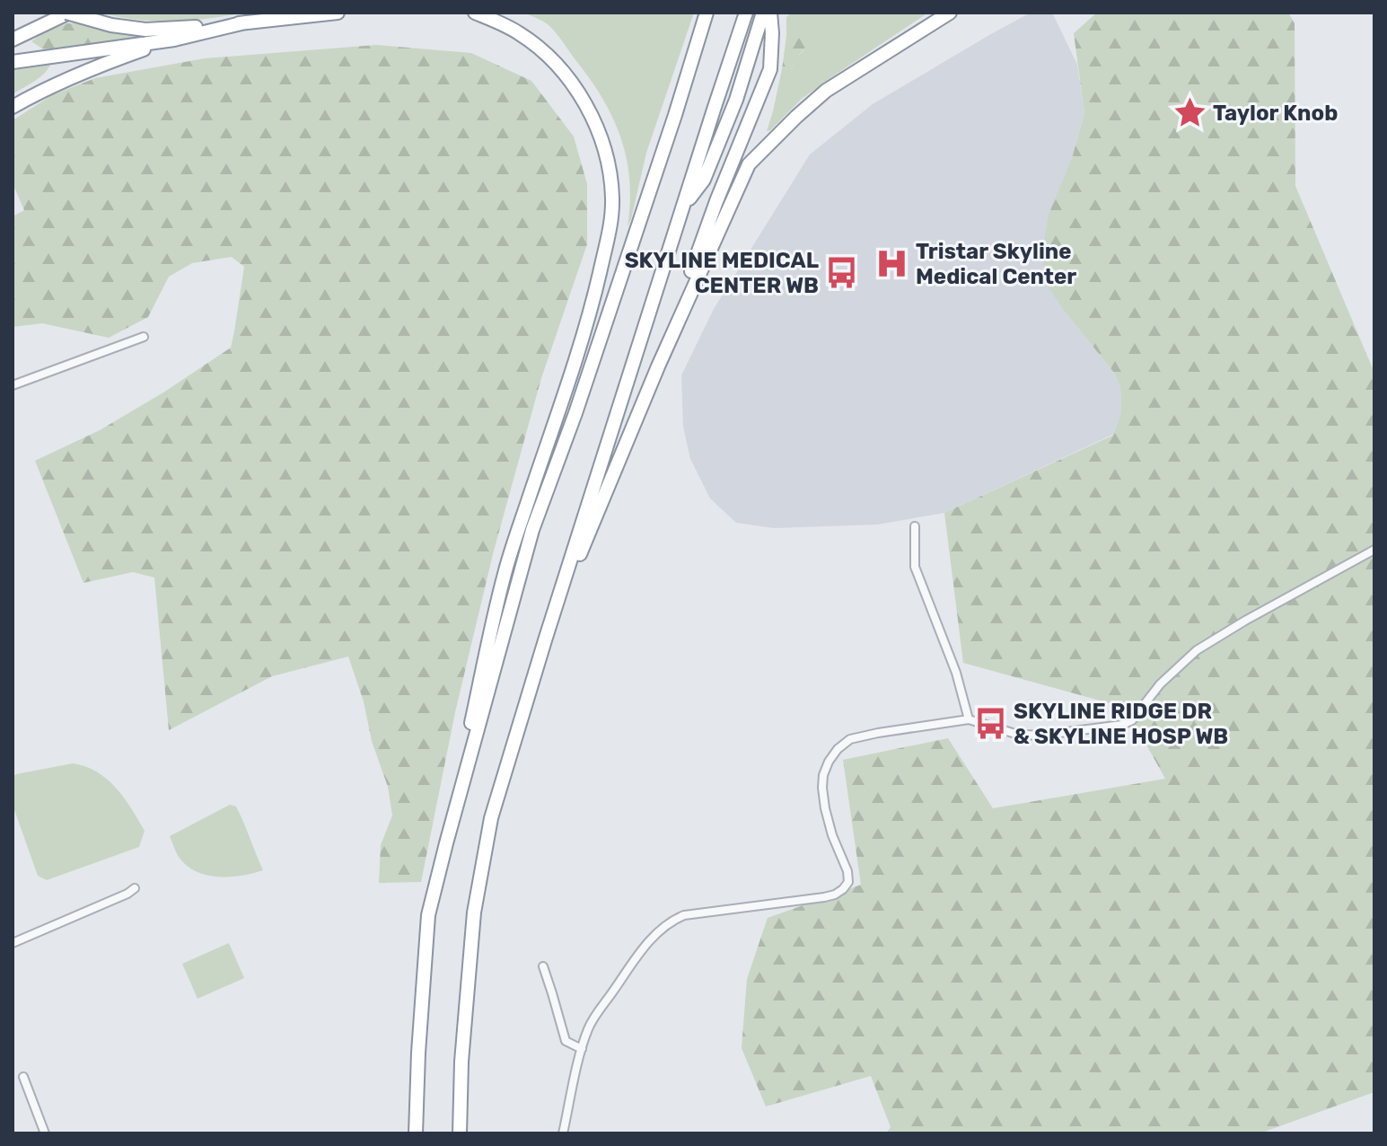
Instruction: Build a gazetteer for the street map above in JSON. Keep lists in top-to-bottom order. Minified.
{"places":{"place":["Taylor Knob"],"hospital":["Tristar Skyline Medical Center"],"bus stop":["SKYLINE MEDICAL CENTER WB","SKYLINE RIDGE DR & SKYLINE HOSP WB"]}}
